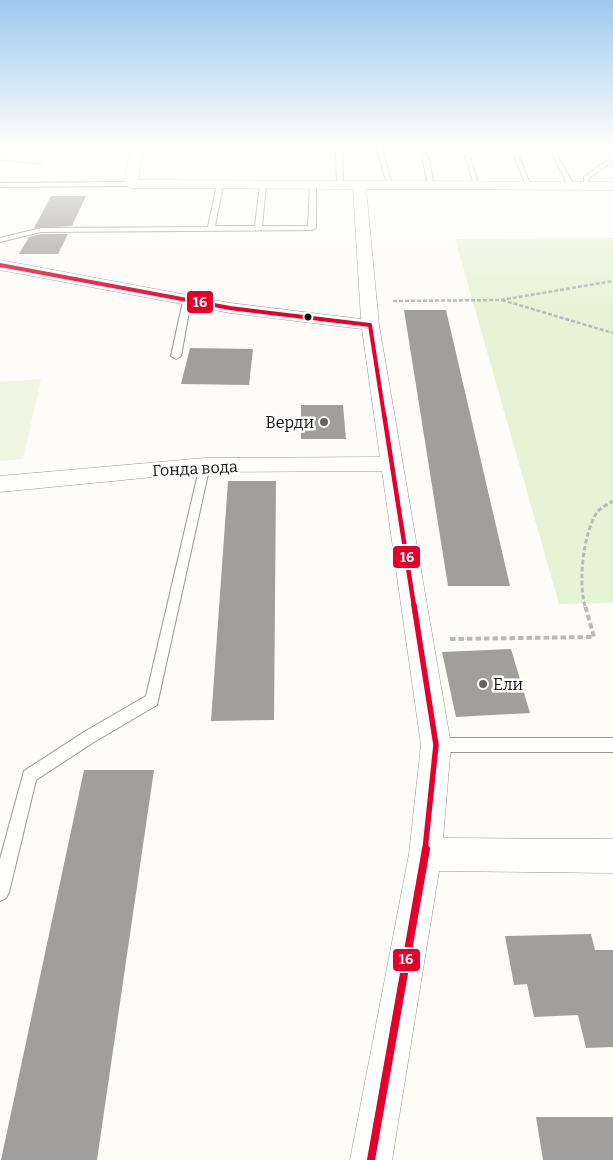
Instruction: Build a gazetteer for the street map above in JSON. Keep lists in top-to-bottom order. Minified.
{"streets":{"street":["Гонда вода"]},"places":["Верди","Ели"],"lines":["transit line 16"]}
